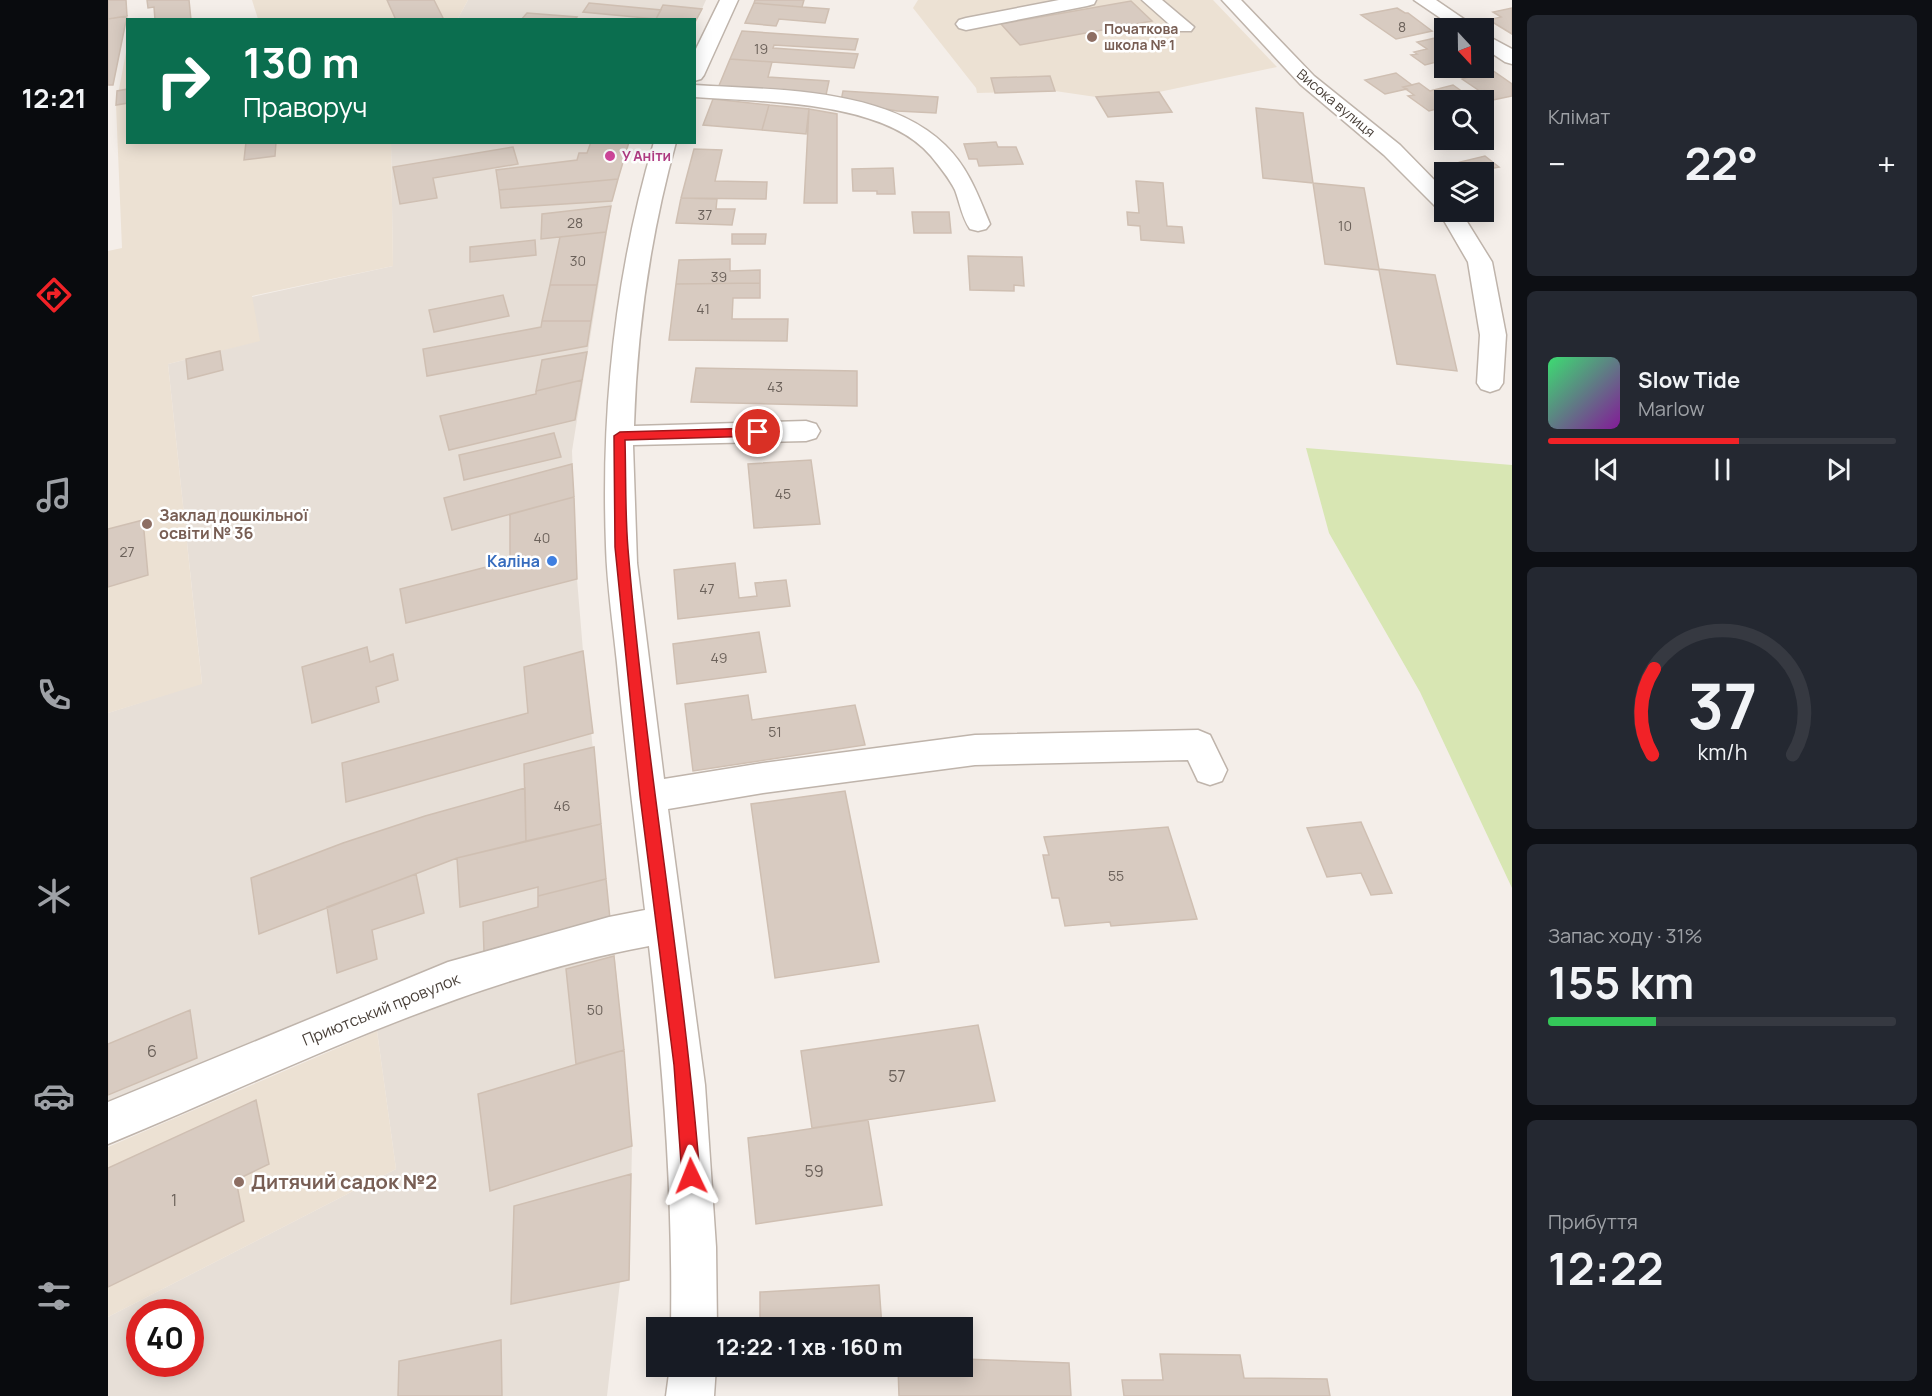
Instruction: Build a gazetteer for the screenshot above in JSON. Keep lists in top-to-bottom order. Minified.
{"streets":{"street":["Висока вулиця","Приютський провулок"]},"places":["Початкова школа № 1","У Аніти","Заклад дошкільної освіти № 36","Калiна","Дитячий садок №2"],"house_numbers":["8","19","37","28","10","30","39","41","43","45","40","27","47","49","51","46","55","50","6","57","59","1"],"north":"bottom","page":{"tabs":"12:21","tile":["Клімат",["Запас ходу · 31%","155 km"],["Прибуття","12:22"]],"turn":["130 m","Праворуч"],"heat":["−","22°","+"],"song":["Slow Tide","Marlow"],"limit":"40","trip":"12:22 · 1 хв · 160 m","gauge":["37","km/h"]}}
